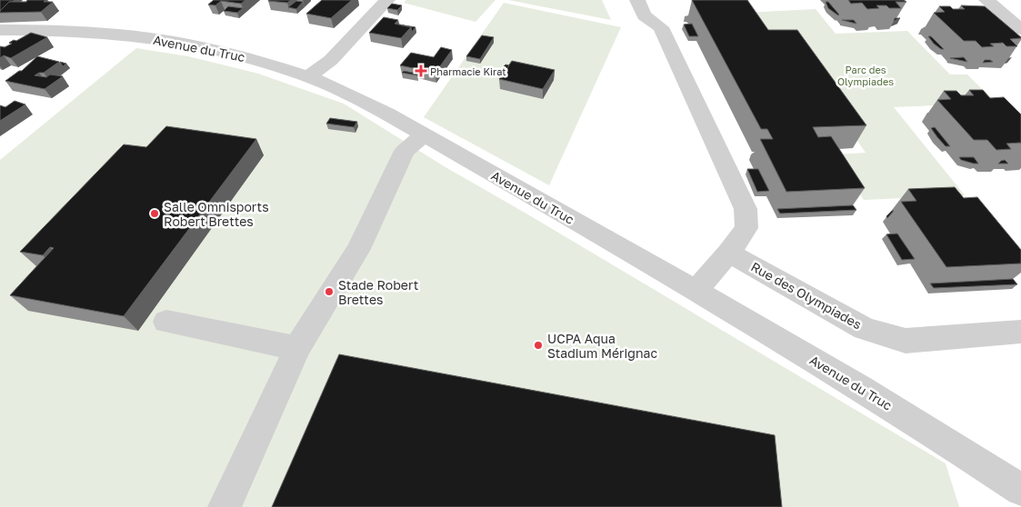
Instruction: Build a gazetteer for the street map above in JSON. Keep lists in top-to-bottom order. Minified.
{"streets":{"street":["Avenue du Truc","Rue des Olympiades"]},"parks":["Parc des Olympiades"],"places":{"health":["Pharmacie Kirat"],"other":["Salle Omnisports Robert Brettes","Stade Robert Brettes","UCPA Aqua Stadium Mérignac"]}}
